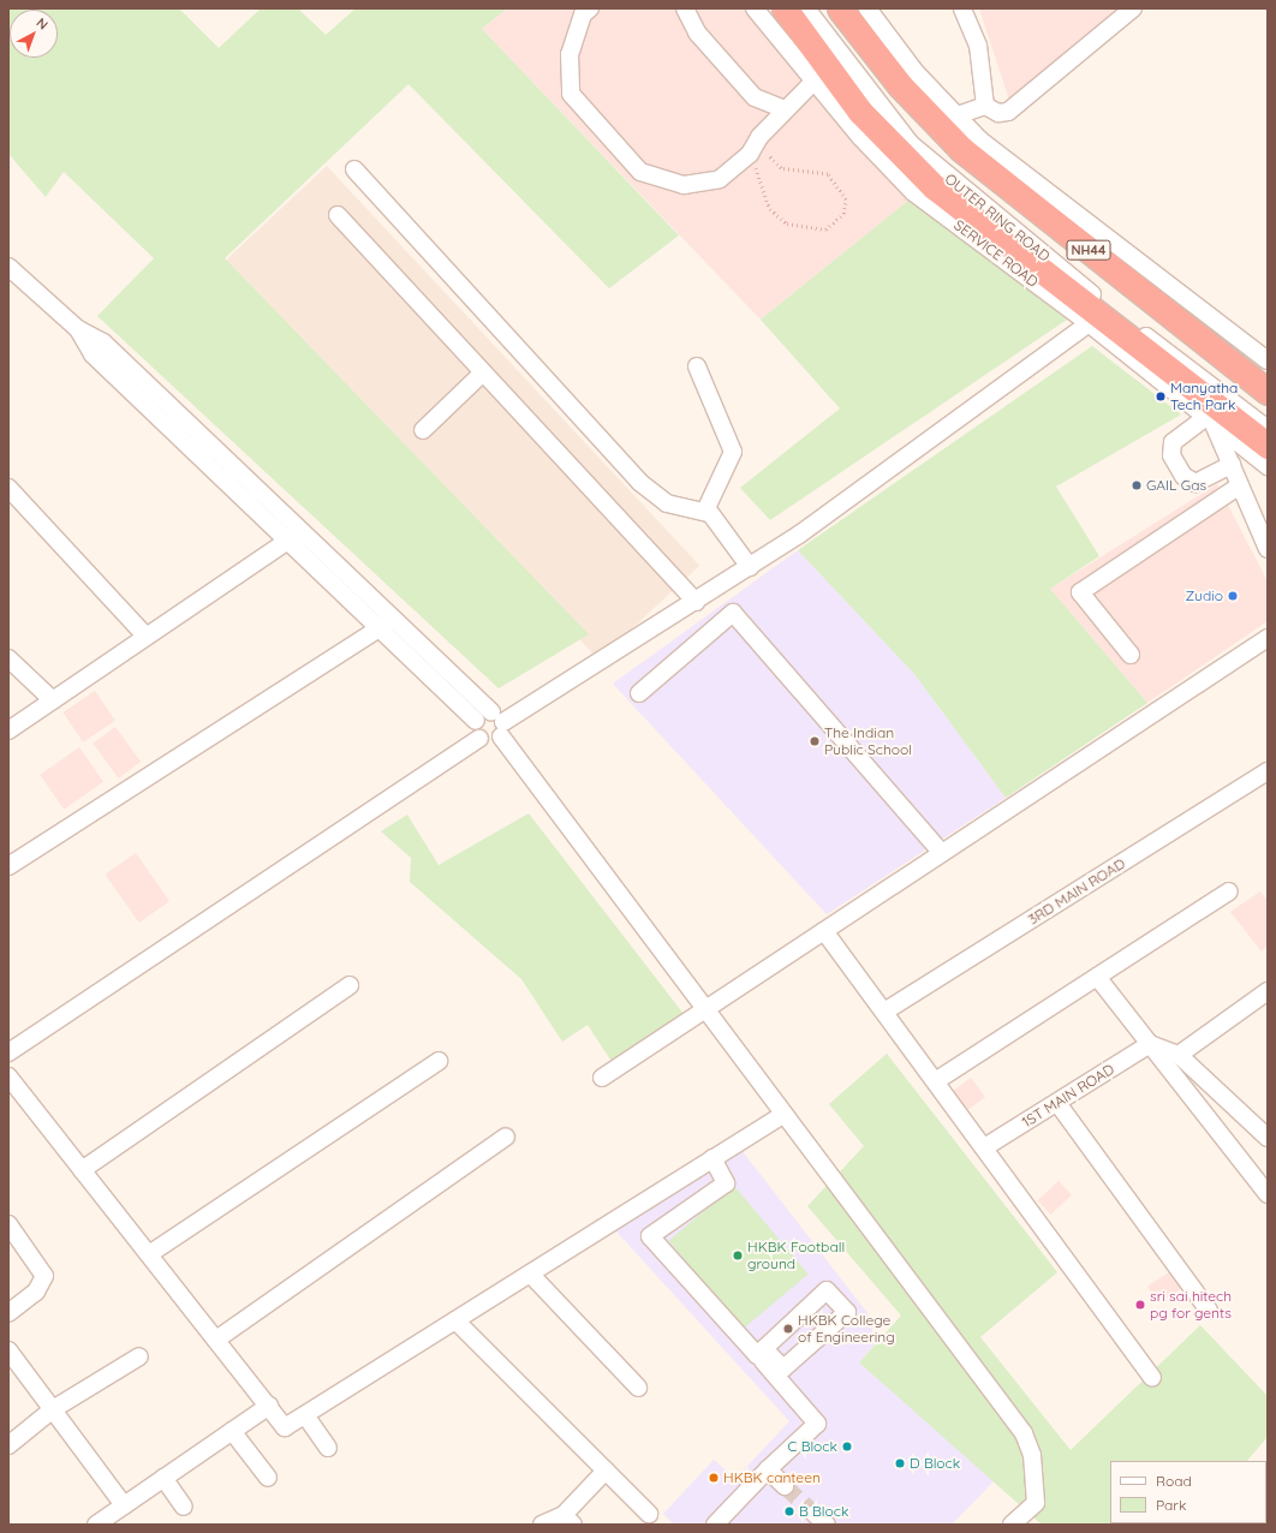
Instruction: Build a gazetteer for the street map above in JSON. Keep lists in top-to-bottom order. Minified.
{"streets":{"highway":["NH44"],"street":["OUTER RING ROAD","SERVICE ROAD","3RD MAIN ROAD","1ST MAIN ROAD"]},"places":["Manyatha Tech Park","GAIL Gas","Zudio","The Indian Public School","HKBK Football ground","sri sai hitech pg for gents","HKBK College of Engineering","C Block","D Block","HKBK canteen","B Block"],"legend":["Road","Park"],"north":"top right"}
